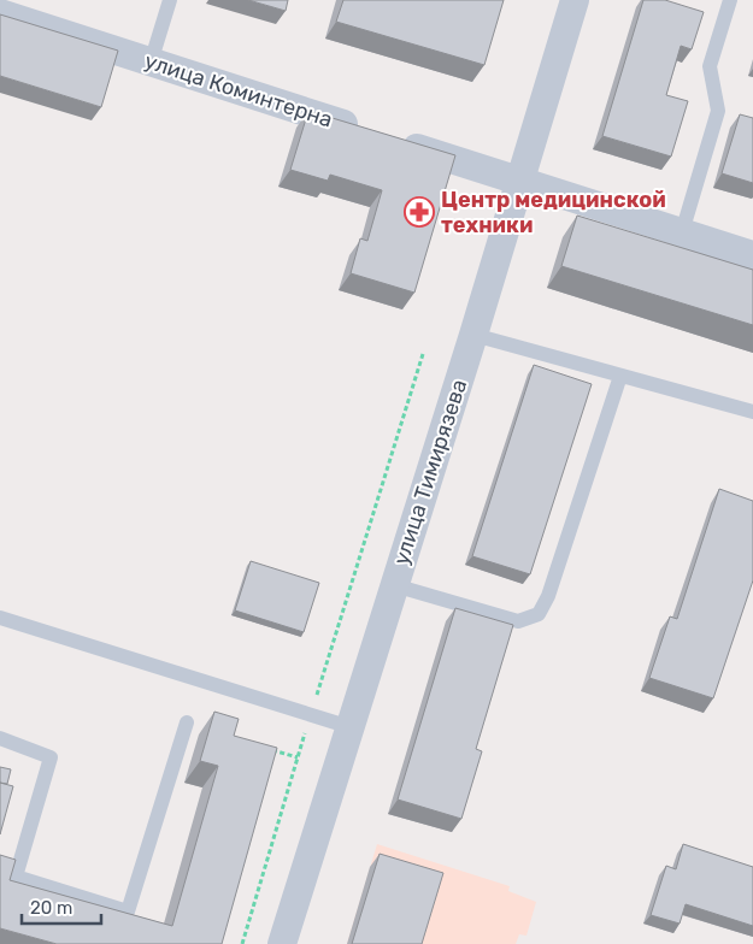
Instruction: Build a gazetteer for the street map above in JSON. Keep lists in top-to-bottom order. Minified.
{"streets":{"street":["улица Коминтерна","улица Тимирязева"]},"places":{"pharmacy":["Центр медицинской техники"]},"scale_bar":"20 m"}
